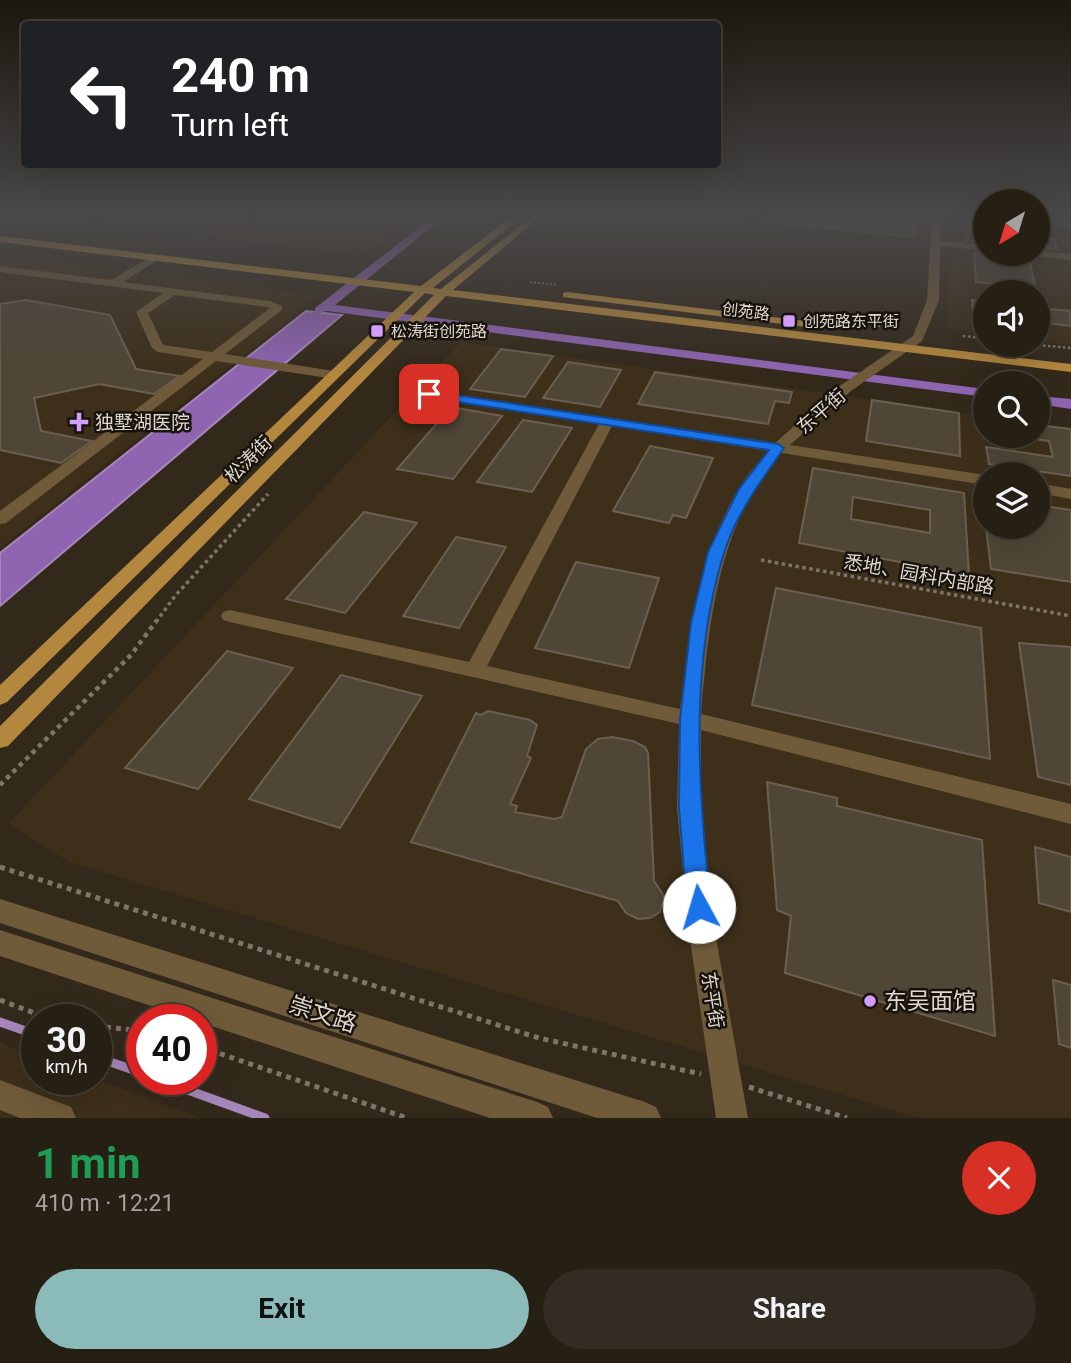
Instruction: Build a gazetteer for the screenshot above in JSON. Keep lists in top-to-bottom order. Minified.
{"streets":{"main road":["创苑路","松涛街"],"street":["东平街","崇文路"],"path":["悉地、园科内部路"]},"crossings":[["创苑路","东平街"],["创苑路","松涛街"]],"places":{"transit":["创苑路东平街","松涛街创苑路"],"health":["独墅湖医院"],"other":["东吴面馆"]},"north":"bottom left","page":{"turn":["240 m","Turn left"],"speed":"30 km/h","limit":"40","heading":["1 min","410 m · 12:21"],"buttons":["Exit","Share"]}}
